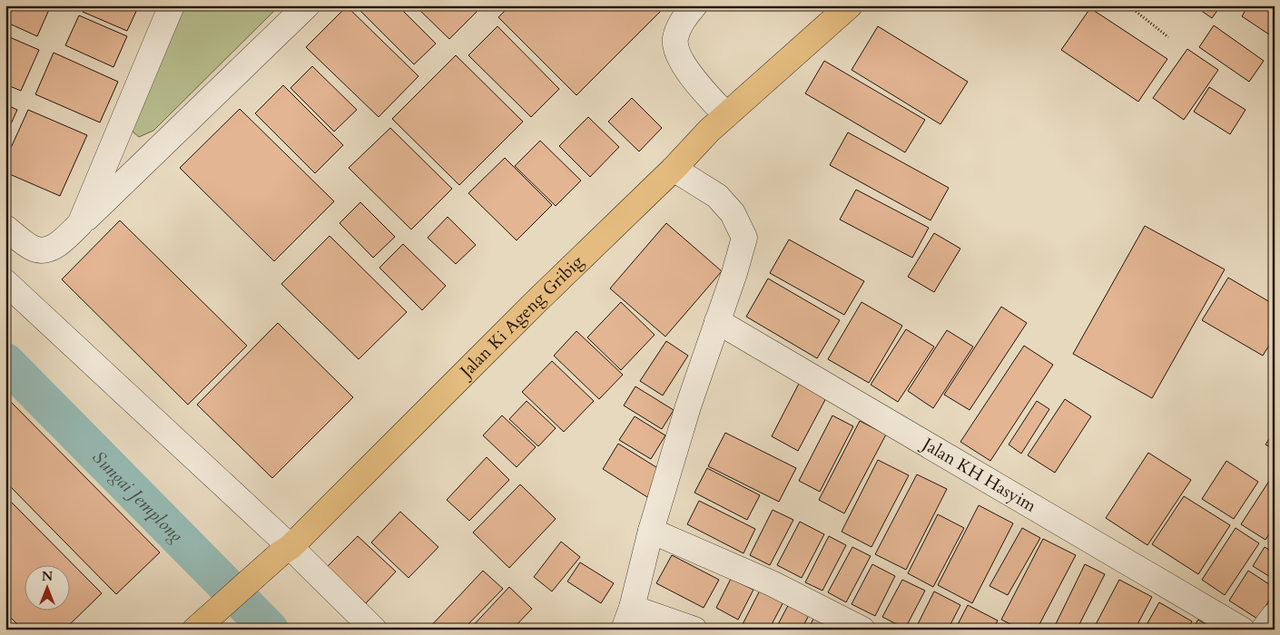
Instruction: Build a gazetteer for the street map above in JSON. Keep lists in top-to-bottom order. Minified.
{"streets":{"main road":["Jalan Ki Ageng Gribig"],"street":["Jalan KH Hasyim"]},"water":["Sungai Jemplong"],"north":"top"}
